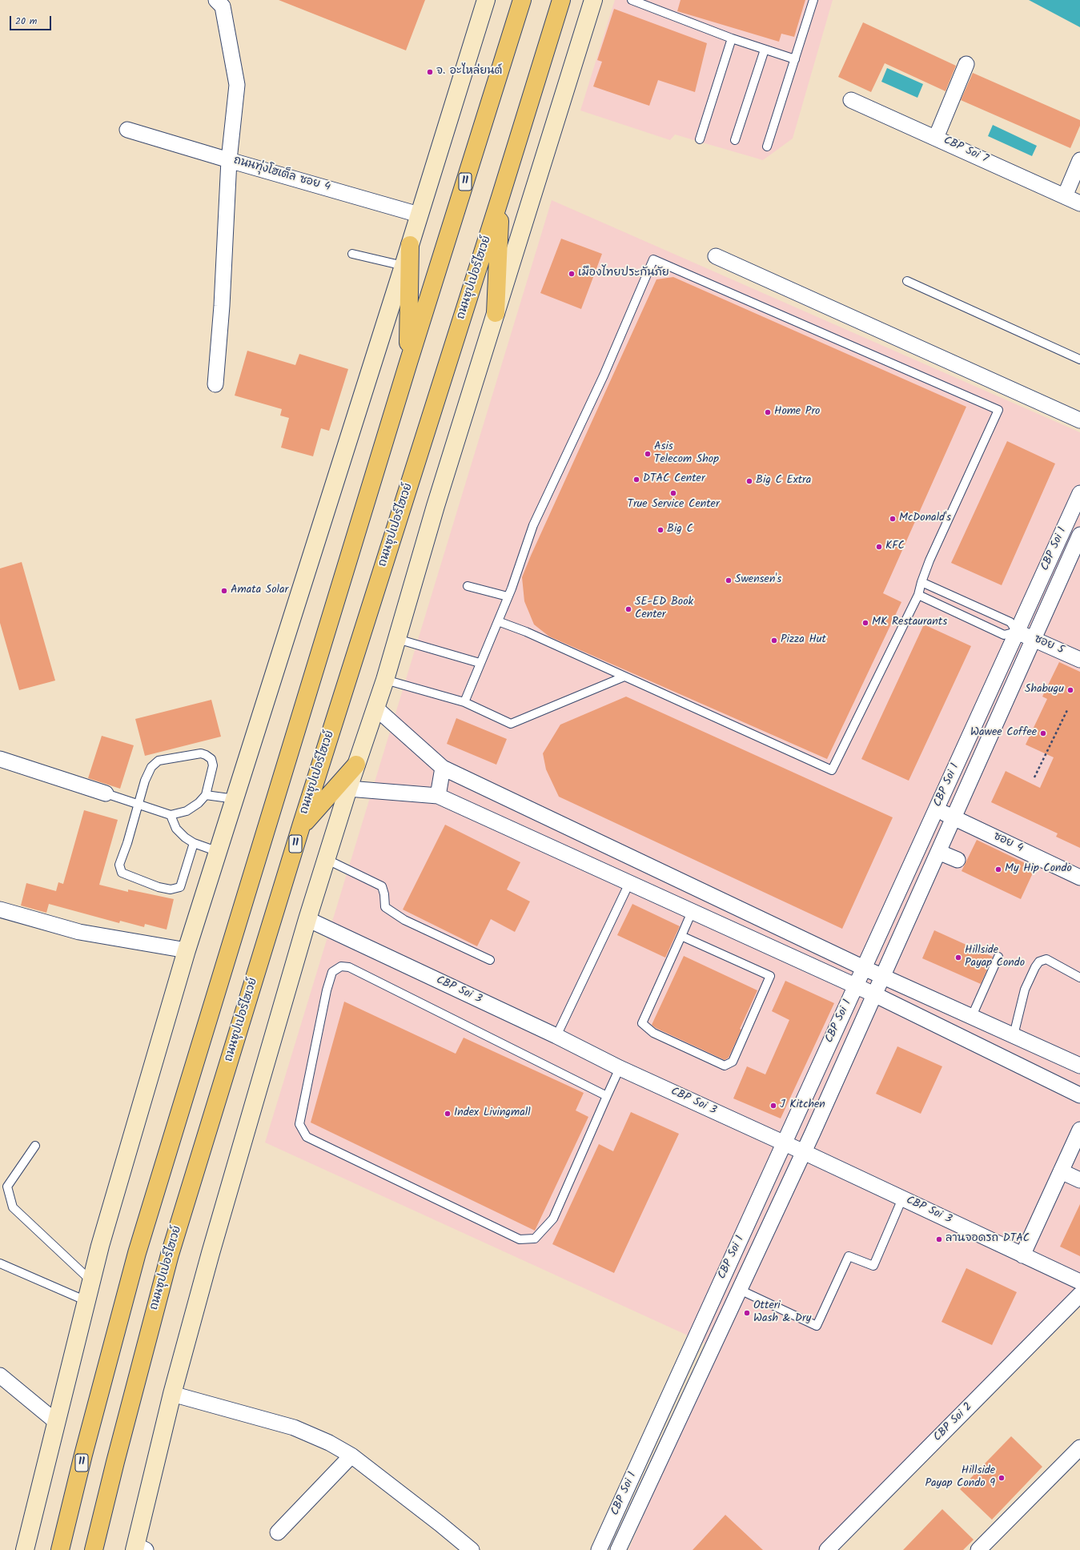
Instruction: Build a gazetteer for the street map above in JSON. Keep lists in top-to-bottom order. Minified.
{"streets":{"highway":["11","ถนนซุปเปอร์ไฮเวย์"],"street":["CBP Soi 7","ถนนทุ่งโฮเต็ล ซอย 4","CBP Soi 1","ซอย 5","ซอย 4","CBP Soi 3","CBP Soi 2"]},"crossings":[["CBP Soi 1","ซอย 5"],["CBP Soi 1","ซอย 4"],["CBP Soi 1","CBP Soi 3"]],"places":["จ. อะไหล่ยนต์","เมืองไทยประกันภัย","Home Pro","Asis Telecom Shop","DTAC Center","Big C Extra","True Service Center","McDonald's","Big C","KFC","Swensen's","Amata Solar","SE-ED Book Center","MK Restaurants","Pizza Hut","Shabugu","Wawee Coffee","My Hip Condo","Hillside Payap Condo","J Kitchen","Index Livingmall","ลานจอดรถ DTAC","Otteri Wash & Dry","Hillside Payap Condo 9"],"scale_bar":"20 m"}
